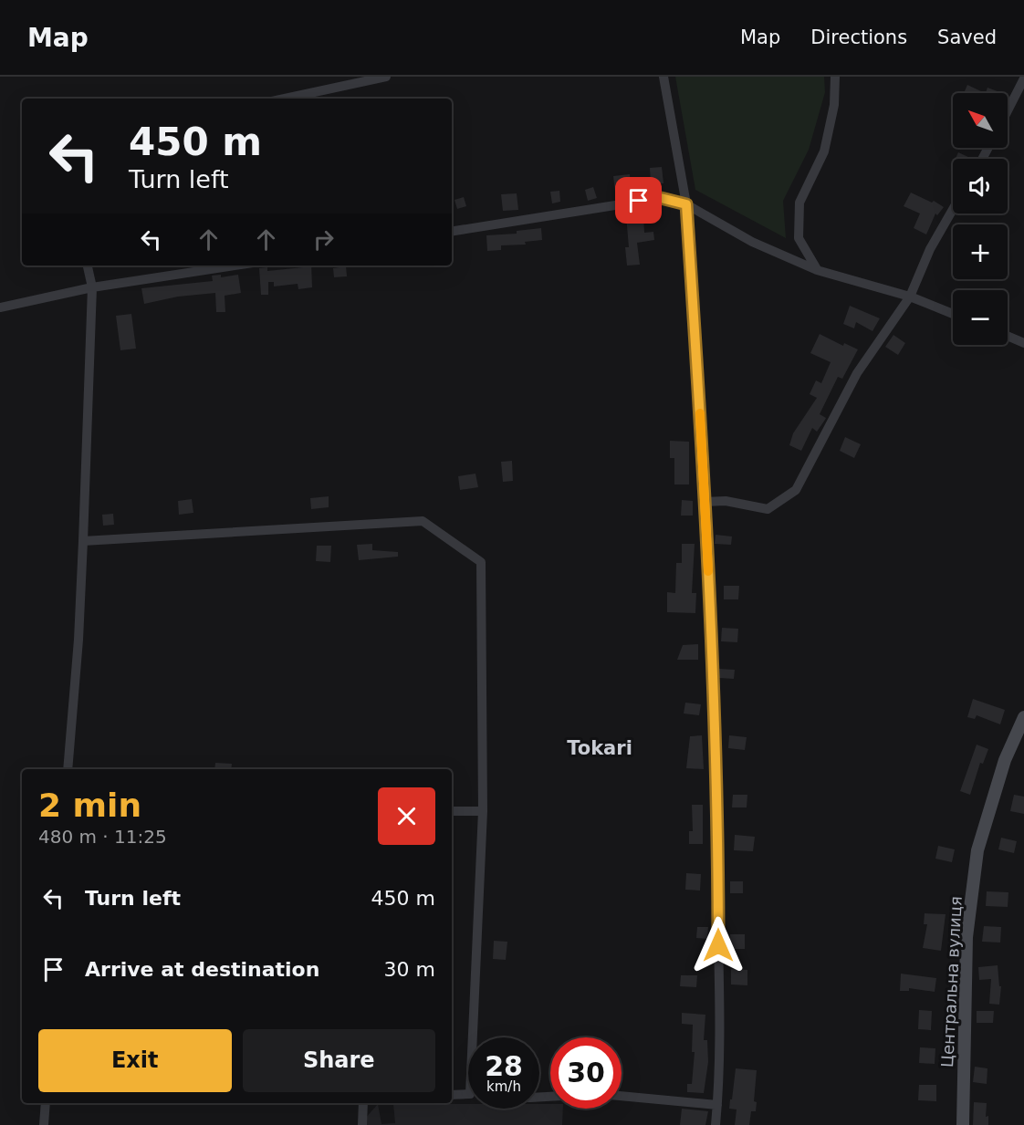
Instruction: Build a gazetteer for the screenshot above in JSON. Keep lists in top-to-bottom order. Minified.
{"streets":{"street":["Центральна вулиця"]},"districts":["Tokari"],"north":"top left","page":{"header":"Map","nav":["Map","Directions","Saved"],"map_buttons":["+","−"],"turn":["450 m","Turn left"],"heading":["2 min","480 m · 11:25"],"list":[{"name":"Turn left","value":"450 m"},{"name":"Arrive at destination","value":"30 m"}],"buttons":["Exit","Share"],"speed":"28 km/h","limit":"30"}}
